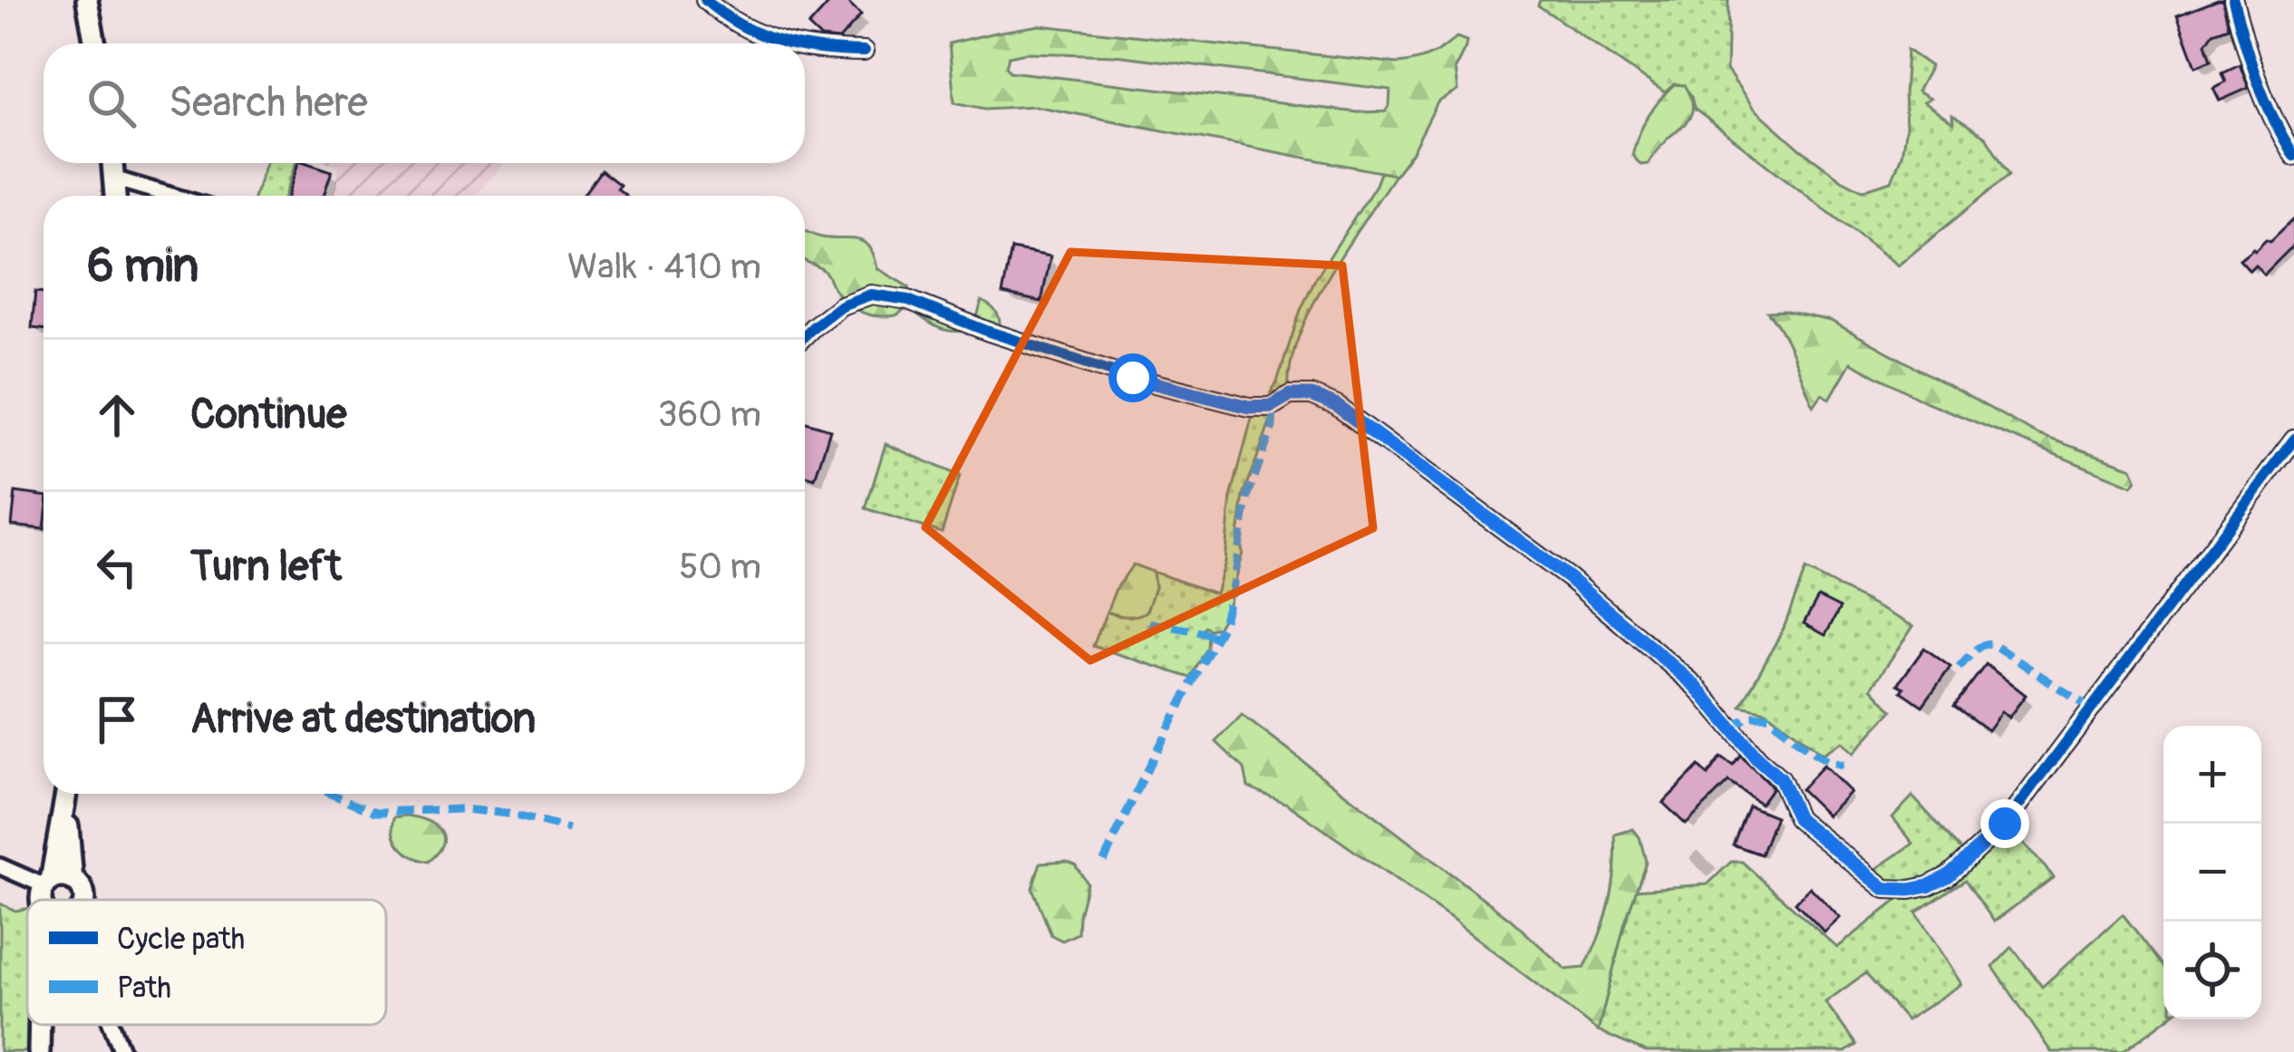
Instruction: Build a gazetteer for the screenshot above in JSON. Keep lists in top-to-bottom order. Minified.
{"legend":["Cycle path","Path"],"page":{"search":"Search here","heading":["6 min","Walk · 410 m"],"list":[["Continue","360 m"],["Turn left","50 m"],"Arrive at destination"],"map_buttons":["+","−"]}}
